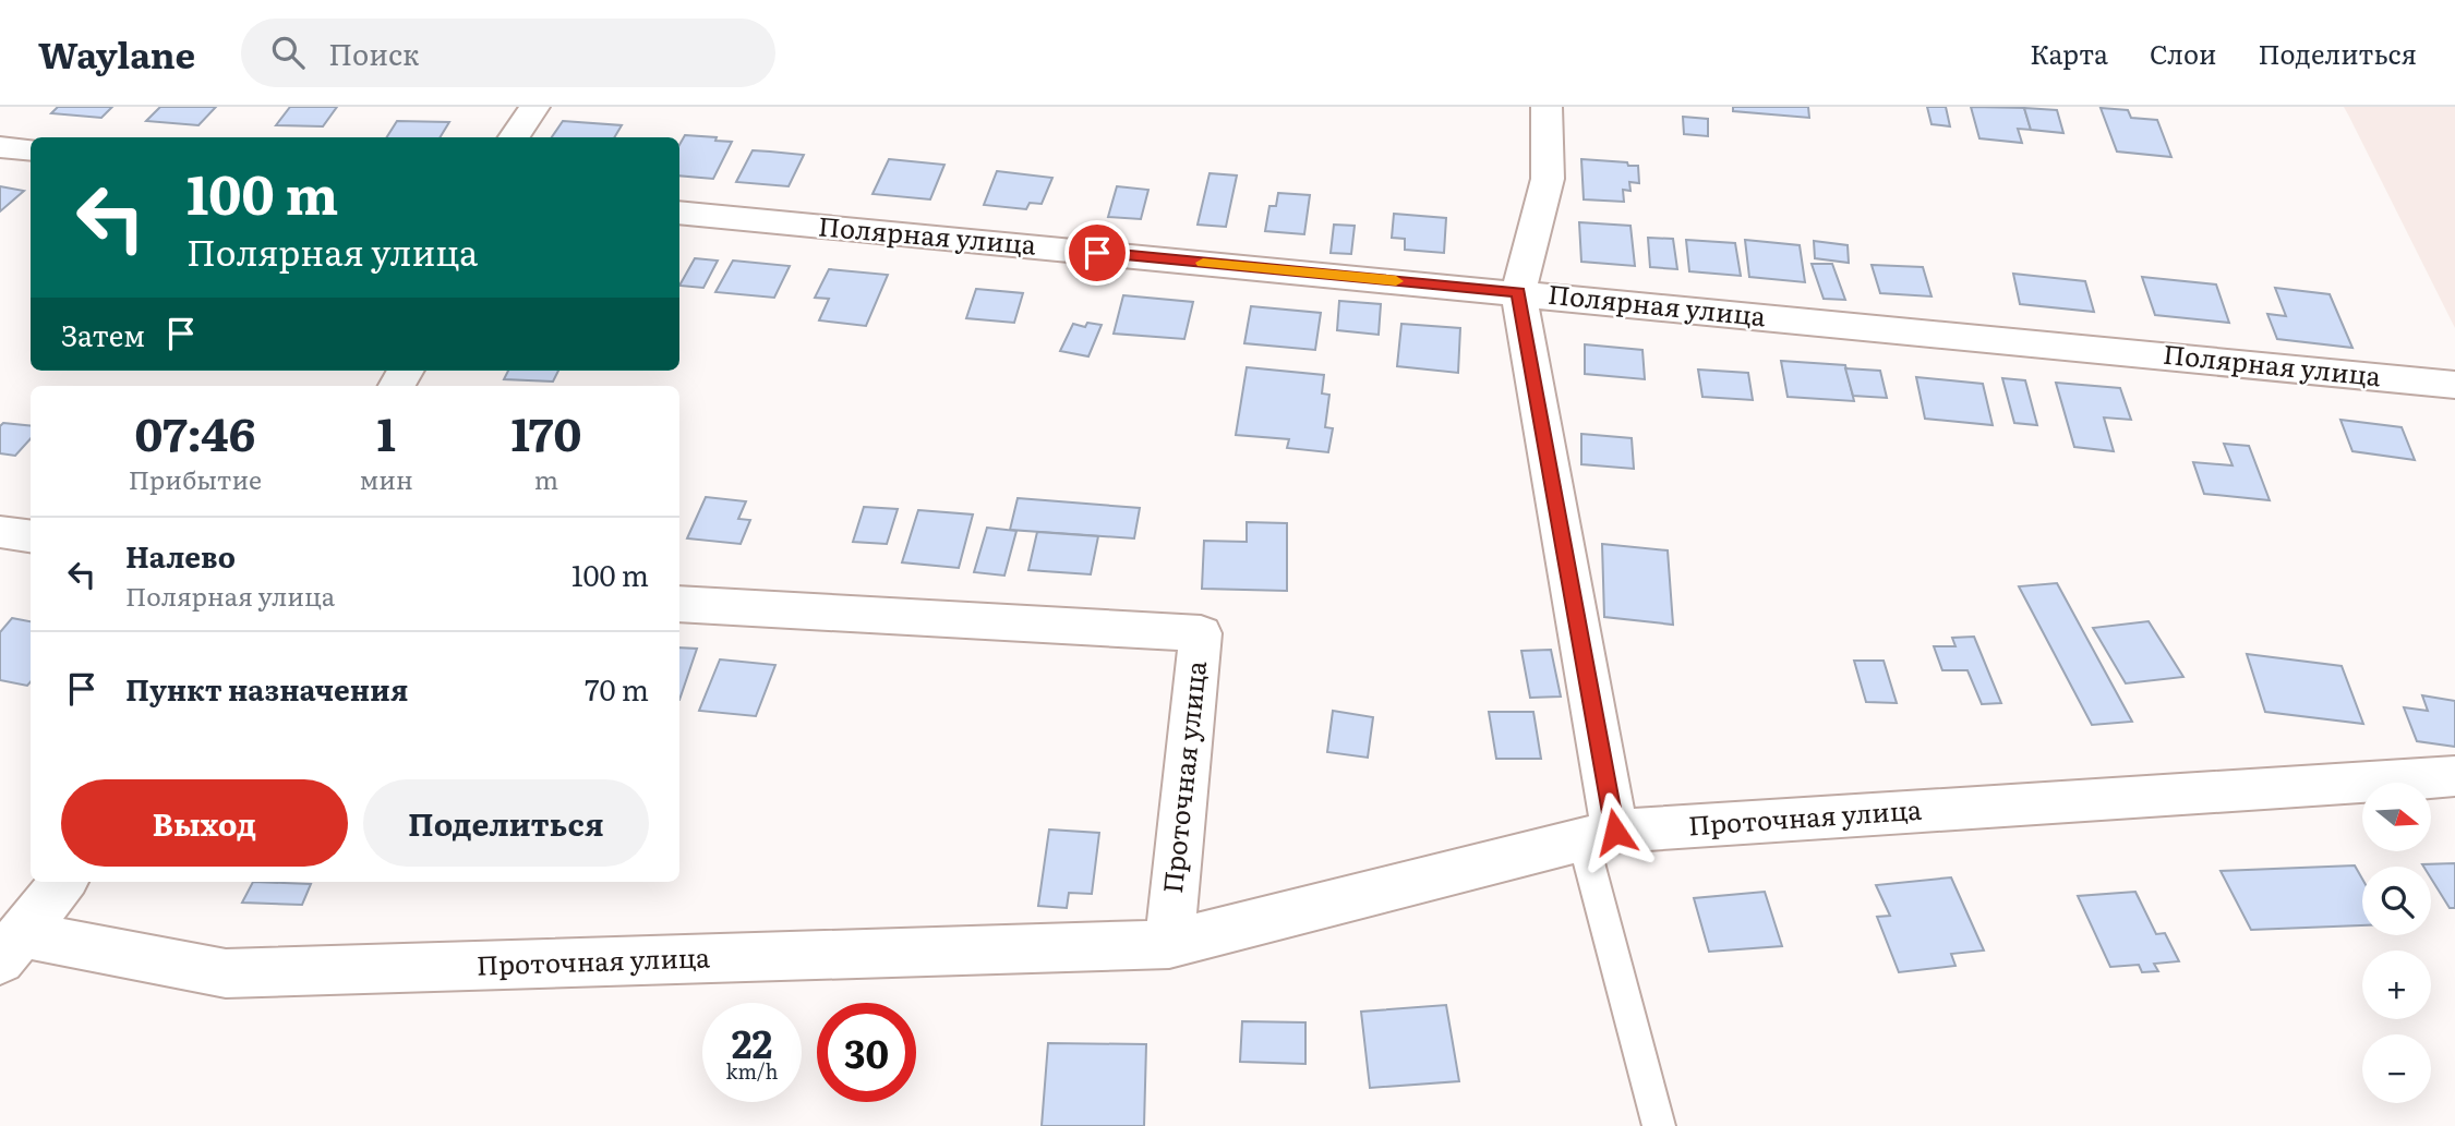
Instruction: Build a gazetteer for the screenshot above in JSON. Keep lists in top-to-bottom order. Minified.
{"streets":{"street":["Полярная улица","Проточная улица"]},"north":"right","page":{"header":"Waylane","search":"Поиск","nav":["Карта","Слои","Поделиться"],"turn":["100 m","Полярная улица"],"then":"Затем","eta":["07:46","Прибытие","1","мин","170","m"],"list":[{"name":"Налево","note":"Полярная улица","value":"100 m"},{"name":"Пункт назначения","value":"70 m"}],"buttons":["Выход","Поделиться"],"map_buttons":["+","−"],"speed":"22 km/h","limit":"30"}}
